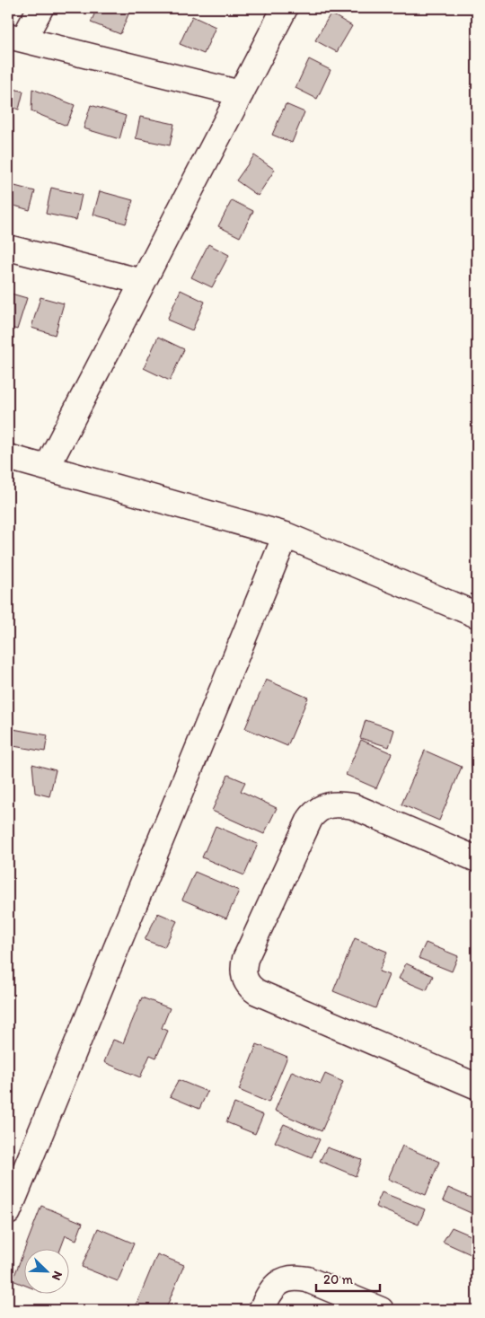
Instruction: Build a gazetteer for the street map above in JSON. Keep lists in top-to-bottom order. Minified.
{"scale_bar":"20 m","north":"bottom right"}
